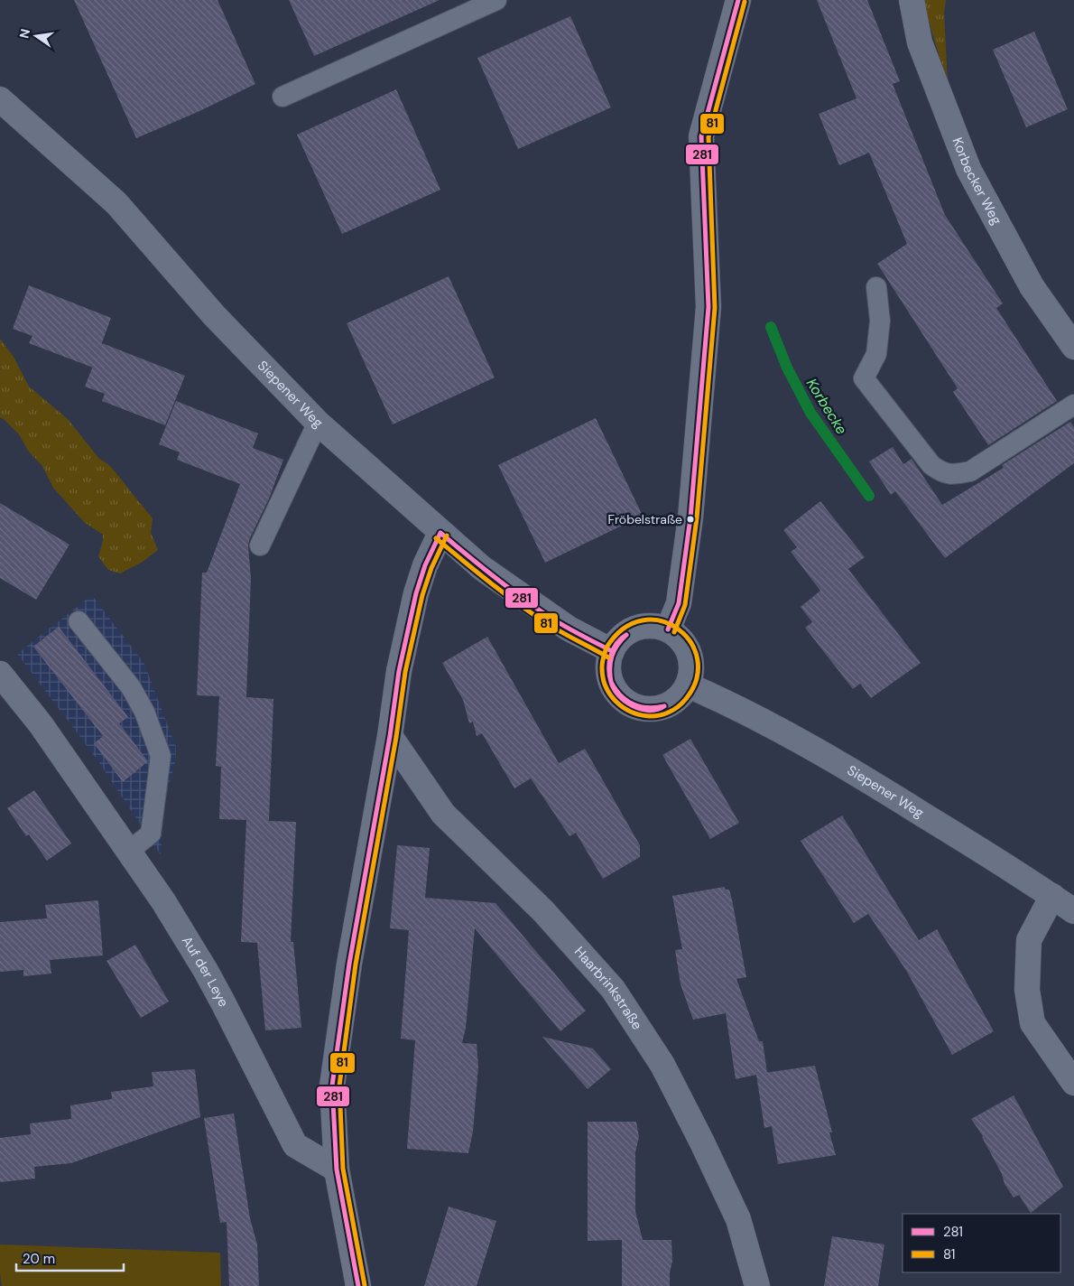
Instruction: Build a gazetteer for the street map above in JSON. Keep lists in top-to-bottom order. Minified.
{"streets":{"street":["Korbecker Weg","Siepener Weg","Auf der Leye","Haarbrinkstraße"]},"water":["Korbecke"],"places":["Fröbelstraße"],"lines":["transit line 281","transit line 81"],"legend":["281","81"],"scale_bar":"20 m","north":"left"}
